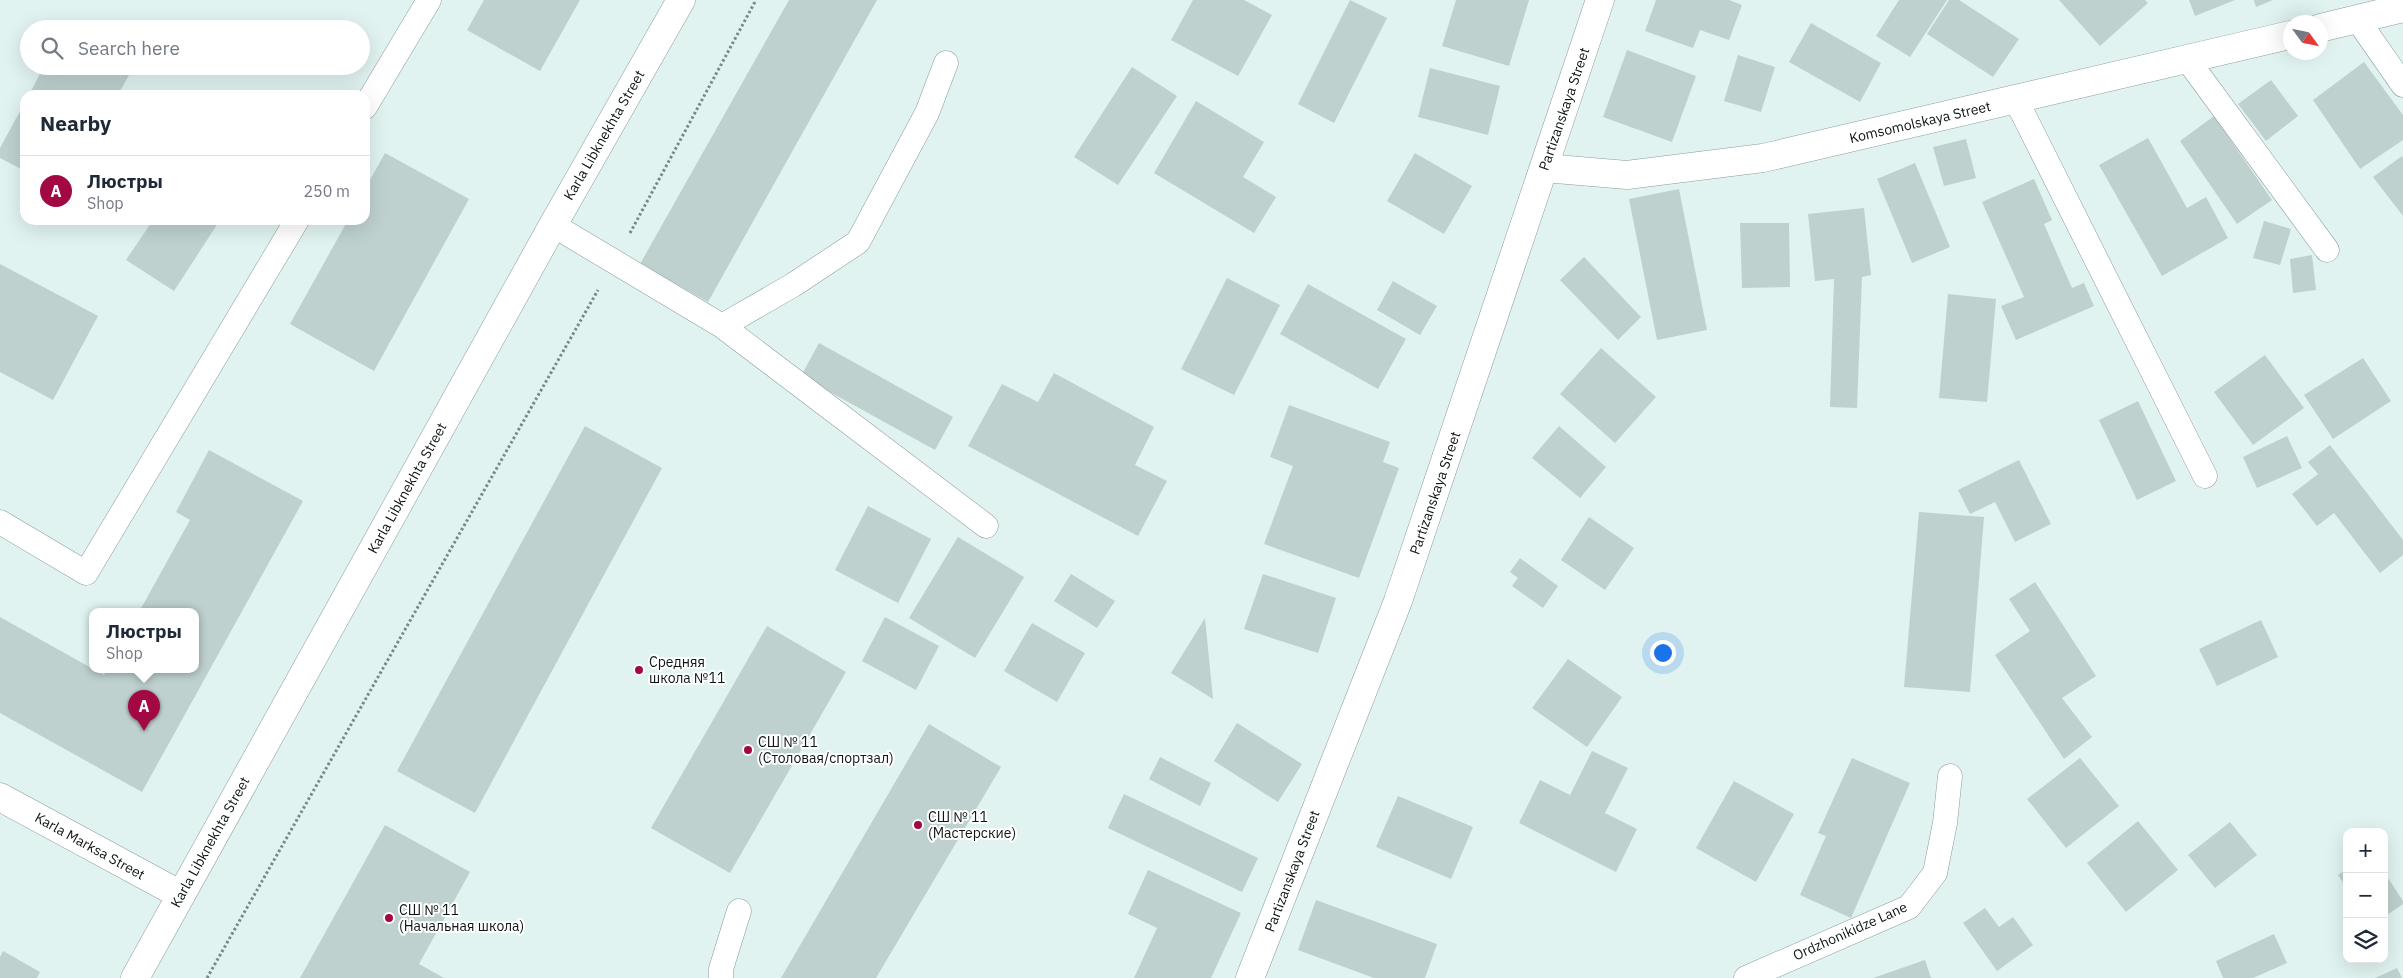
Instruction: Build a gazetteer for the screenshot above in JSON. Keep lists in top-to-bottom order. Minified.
{"streets":{"street":["Partizanskaya Street","Komsomolskaya Street","Karla Libknekhta Street","Karla Marksa Street"],"lane":["Ordzhonikidze Lane"]},"crossings":[["Partizanskaya Street","Komsomolskaya Street"],["Karla Libknekhta Street","Karla Marksa Street"]],"places":["Средняя школа №11","СШ № 11 (Столовая/спортзал)","СШ № 11 (Мастерские)","СШ № 11 (Начальная школа)"],"north":"bottom right","page":{"search":"Search here","heading":"Nearby","list":[{"mark":"A","name":"Люстры","note":"Shop","value":"250 m"}],"popup":["Люстры","Shop"],"pins":"A","map_buttons":["+","−"]}}
